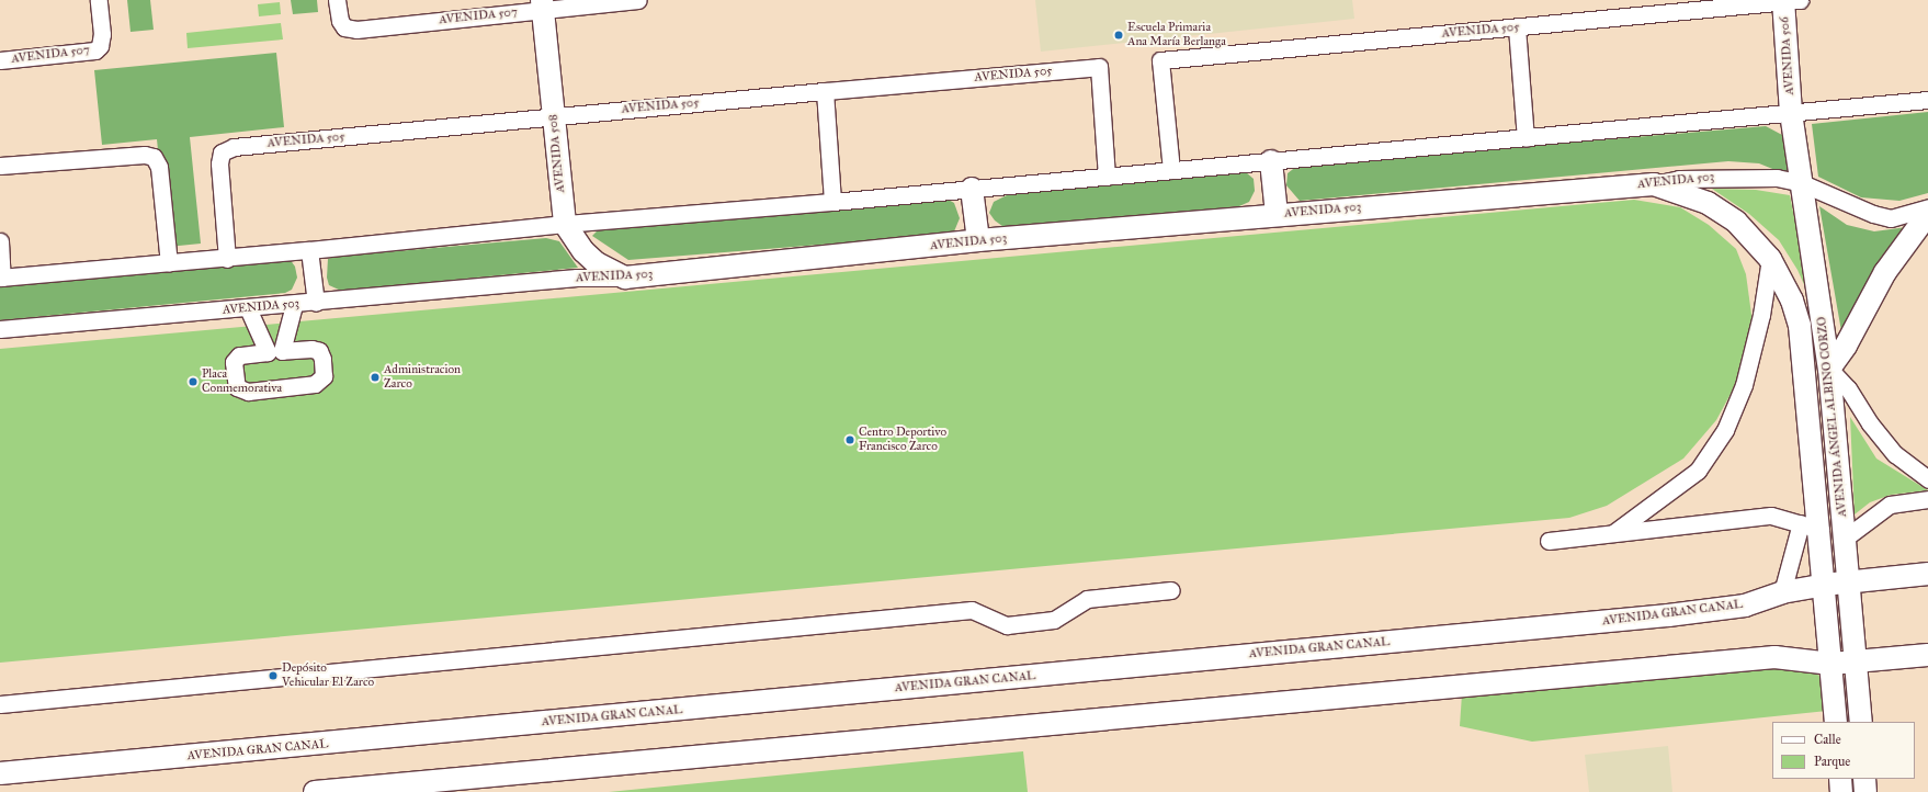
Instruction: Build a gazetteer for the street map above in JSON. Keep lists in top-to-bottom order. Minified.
{"streets":{"main road":["AVENIDA 506","AVENIDA 508","AVENIDA 503","AVENIDA ÁNGEL ALBINO CORZO","AVENIDA GRAN CANAL"],"street":["AVENIDA 507","AVENIDA 505"]},"crossings":[["AVENIDA 507","AVENIDA 508"],["AVENIDA 505","AVENIDA 506"],["AVENIDA 505","AVENIDA 508"],["AVENIDA 506","AVENIDA ÁNGEL ALBINO CORZO"],["AVENIDA 508","AVENIDA 503"],["AVENIDA 503","AVENIDA ÁNGEL ALBINO CORZO"],["AVENIDA ÁNGEL ALBINO CORZO","AVENIDA GRAN CANAL"]],"places":["Escuela Primaria Ana María Berlanga","Administracion Zarco","Placa Conmemorativa","Centro Deportivo Francisco Zarco","Depósito Vehicular El Zarco"],"legend":["Calle","Parque"]}
